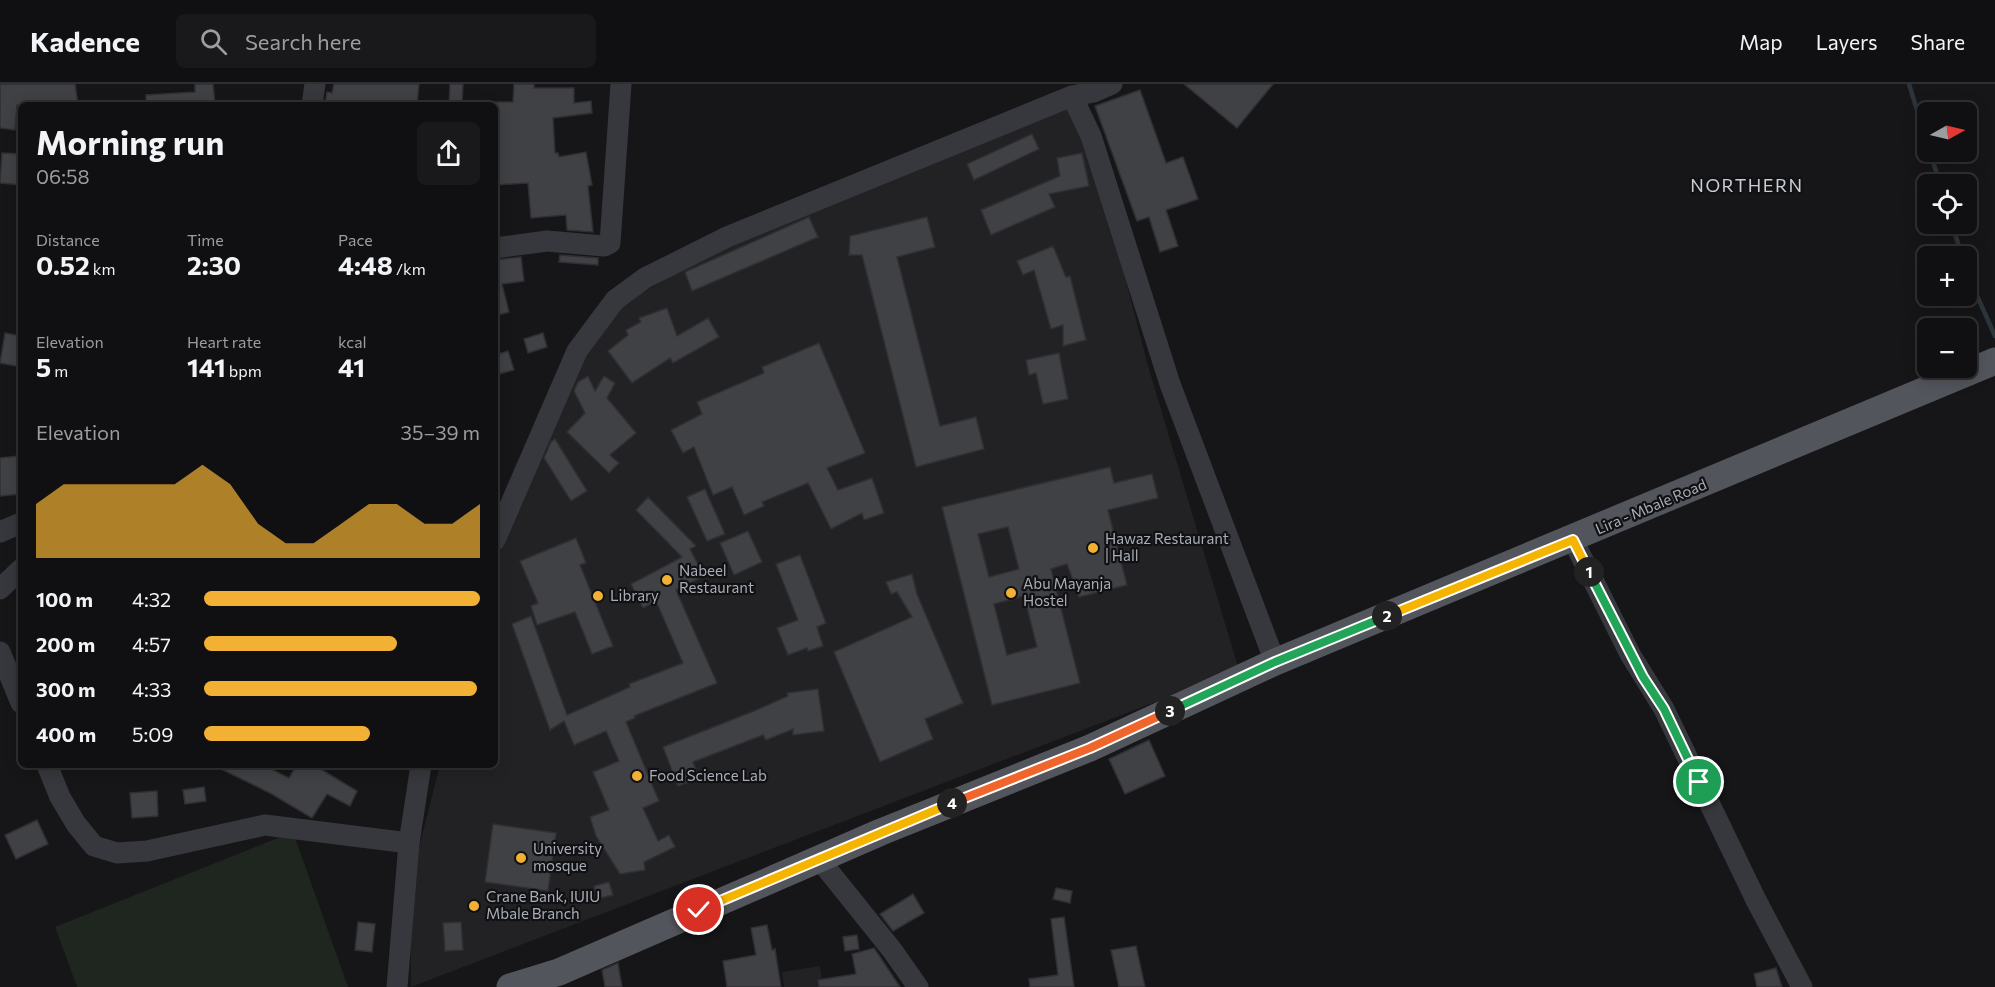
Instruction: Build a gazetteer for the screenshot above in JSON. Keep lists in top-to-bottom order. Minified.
{"streets":{"main road":["Lira - Mbale Road"]},"districts":["NORTHERN"],"places":["Hawaz Restaurant | Hall","Nabeel Restaurant","Abu Mayanja Hostel","Library","Food Science Lab","University mosque","Crane Bank, IUIU Mbale Branch"],"north":"right","page":{"header":"Kadence","search":"Search here","nav":["Map","Layers","Share"],"map_buttons":["+","−"],"heading":["Morning run","06:58"],"stats":[["Distance","0.52 km"],["Time","2:30"],["Pace","4:48 /km"],["Elevation","5 m"],["Heart rate","141 bpm"],["kcal","41"]],"chart":["Elevation","35–39 m"],"pins":["1","2","3","4"],"list":[{"name":"100 m","note":"4:32"},{"name":"200 m","note":"4:57"},{"name":"300 m","note":"4:33"},{"name":"400 m","note":"5:09"}]}}
